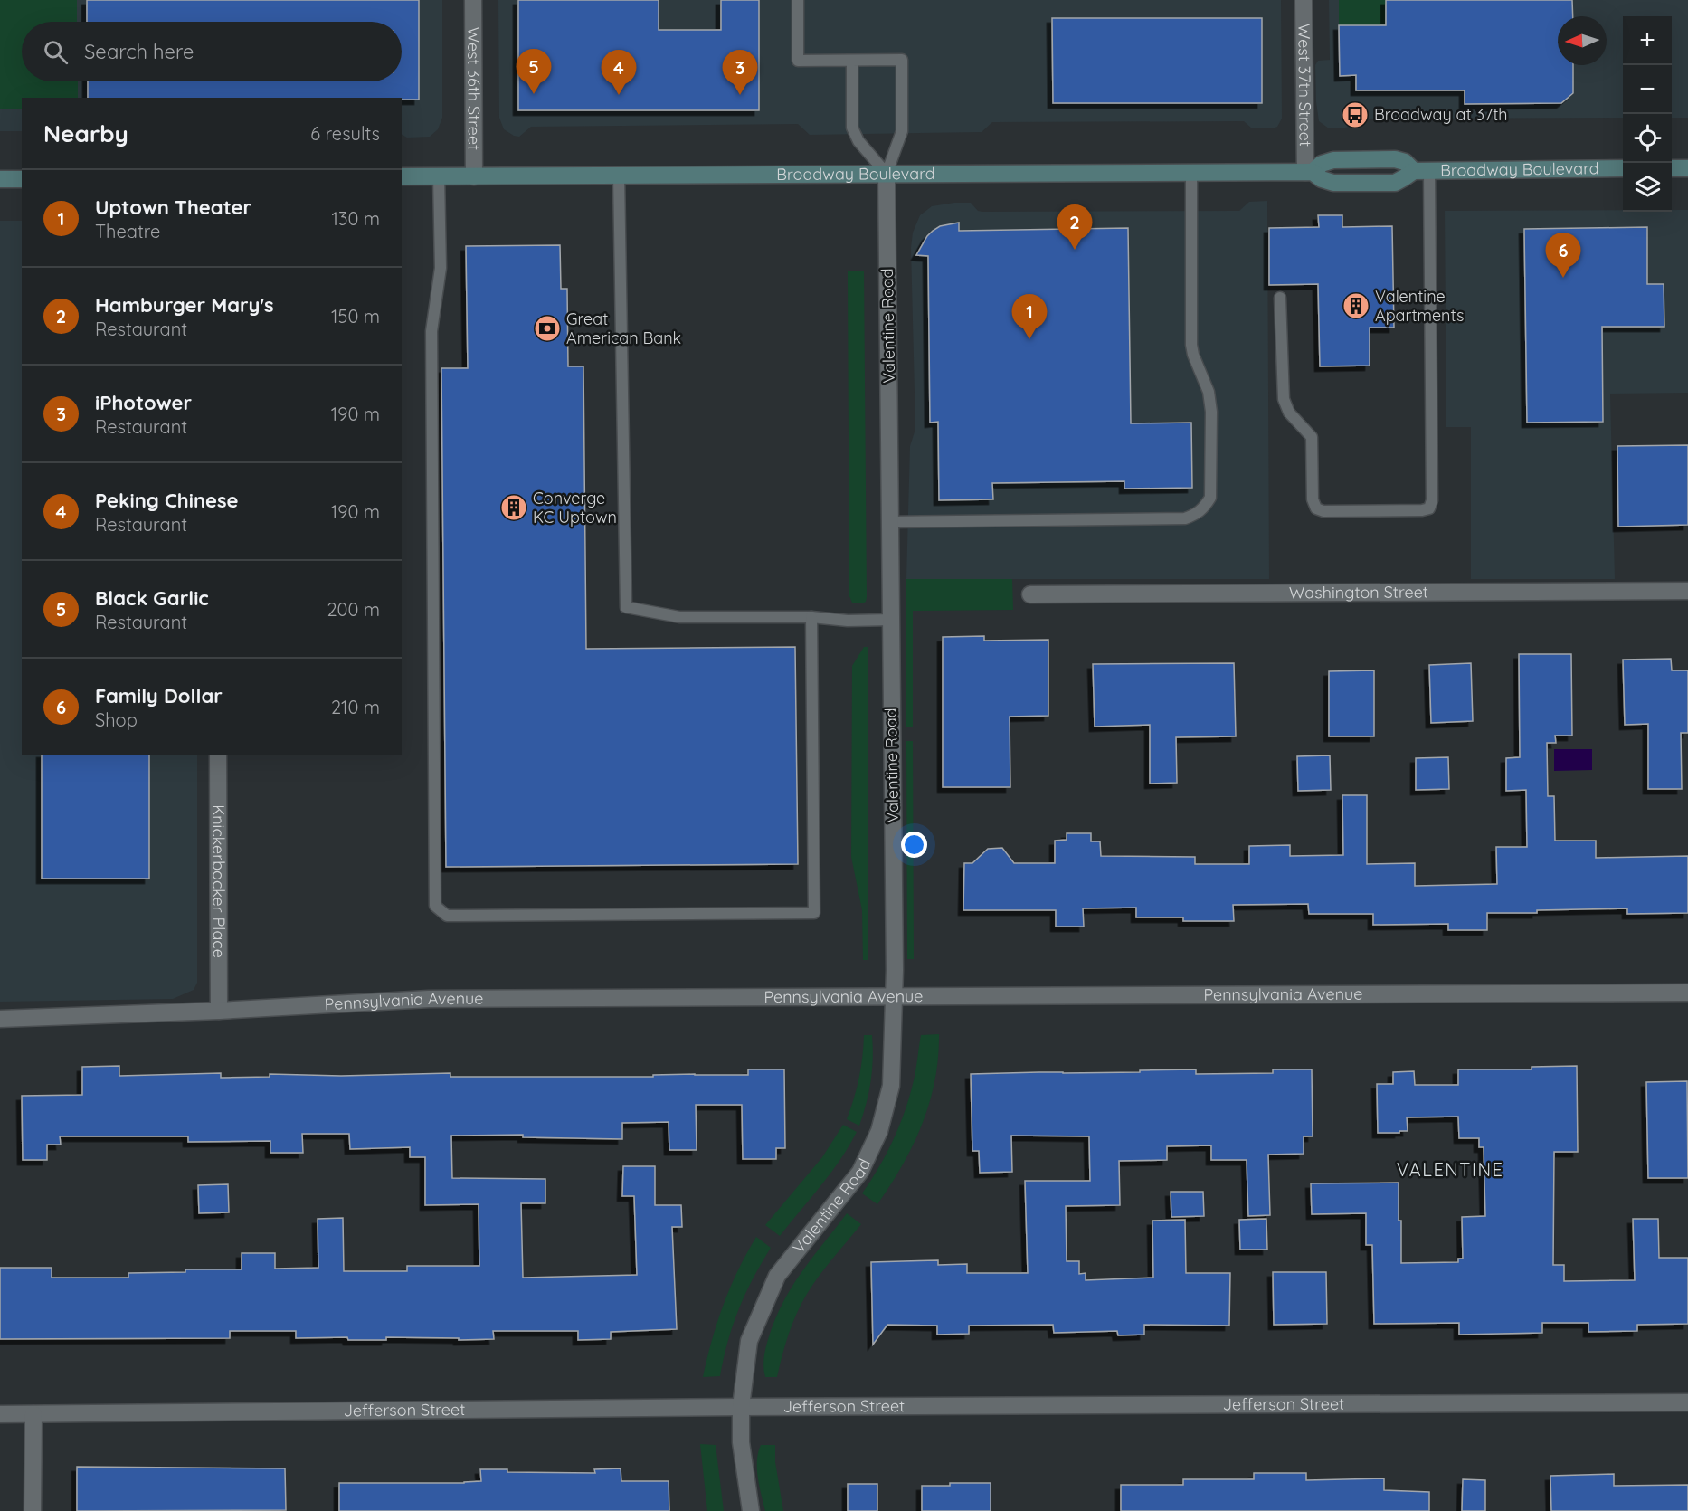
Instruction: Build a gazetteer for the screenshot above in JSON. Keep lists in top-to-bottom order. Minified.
{"streets":{"main road":["Broadway Boulevard"],"street":["West 37th Street","West 36th Street","Valentine Road","Washington Street","Knickerbocker Place","Pennsylvania Avenue","Jefferson Street"]},"crossings":[["West 37th Street","Broadway Boulevard"],["West 36th Street","Broadway Boulevard"],["Broadway Boulevard","Valentine Road"],["Valentine Road","Pennsylvania Avenue"],["Valentine Road","Jefferson Street"],["Knickerbocker Place","Pennsylvania Avenue"]],"districts":["VALENTINE"],"places":{"bus stop":["Broadway at 37th"],"building":["Valentine Apartments","Converge KC Uptown"],"bank":["Great American Bank"]},"north":"left","page":{"map_buttons":["+","−"],"search":"Search here","pins":["5","3","4","2","6","1"],"heading":["Nearby","6 results"],"list":[{"mark":"1","name":"Uptown Theater","note":"Theatre","value":"130 m"},{"mark":"2","name":"Hamburger Mary's","note":"Restaurant","value":"150 m"},{"mark":"3","name":"iPhotower","note":"Restaurant","value":"190 m"},{"mark":"4","name":"Peking Chinese","note":"Restaurant","value":"190 m"},{"mark":"5","name":"Black Garlic","note":"Restaurant","value":"200 m"},{"mark":"6","name":"Family Dollar","note":"Shop","value":"210 m"}]}}
